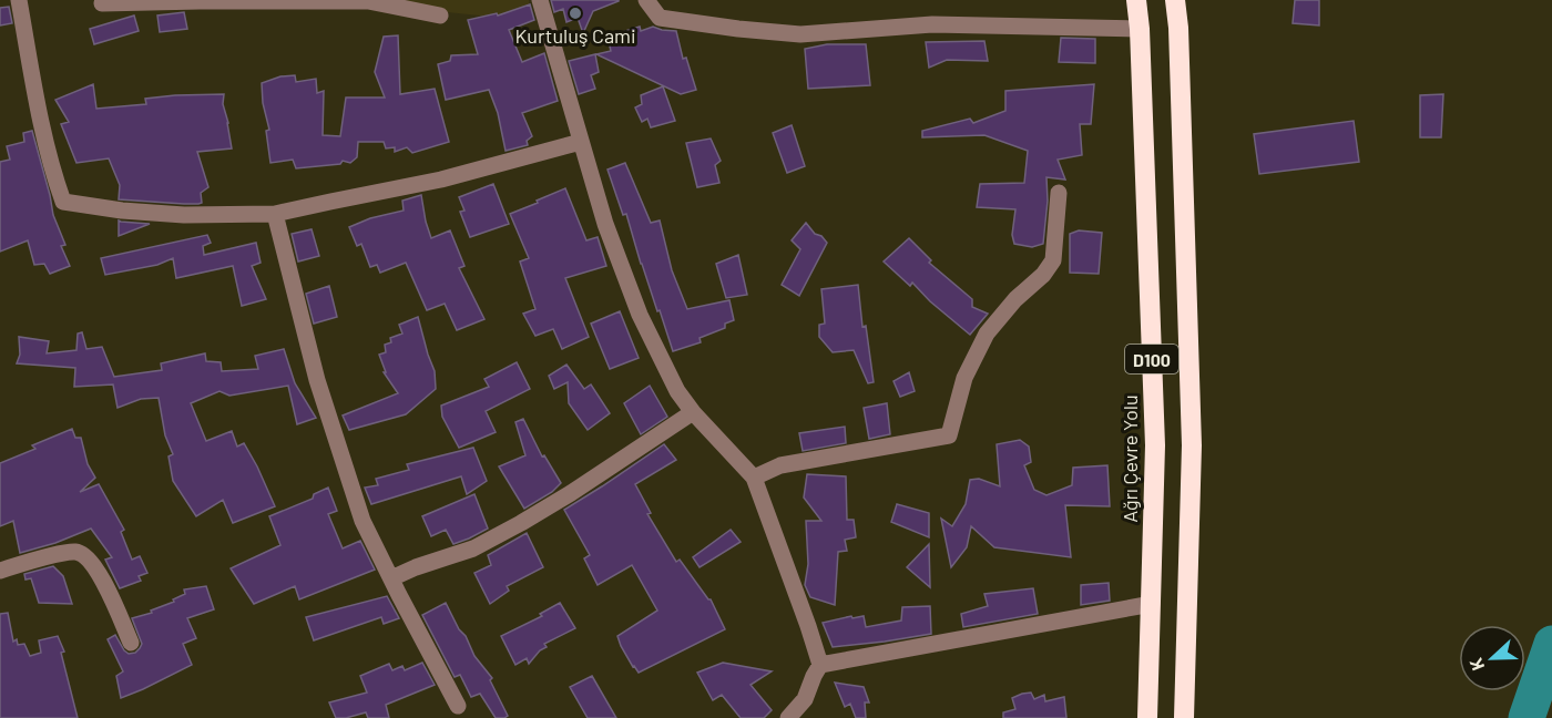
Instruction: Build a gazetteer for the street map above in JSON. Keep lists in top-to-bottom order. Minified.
{"streets":{"highway":["D100","Ağrı Çevre Yolu"]},"places":["Kurtuluş Cami"],"north":"left"}
